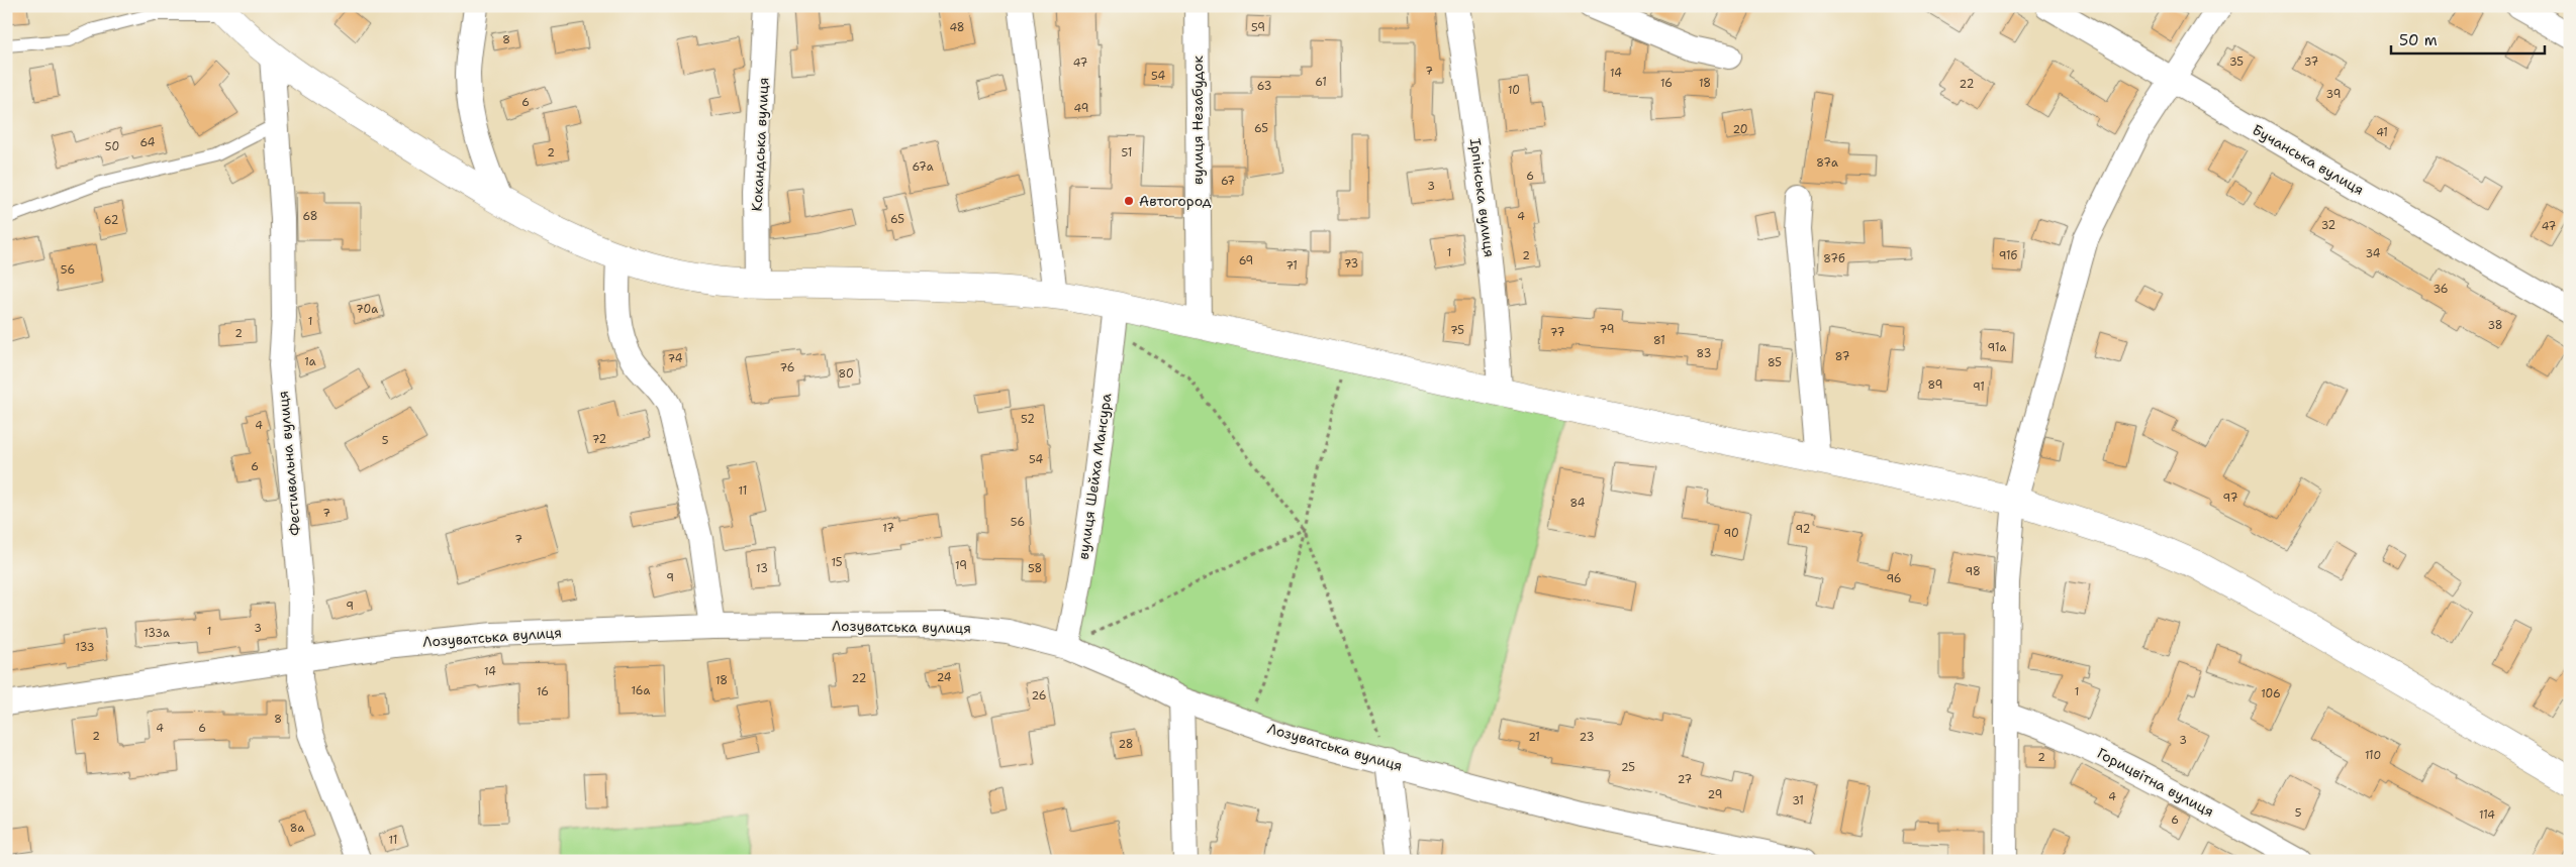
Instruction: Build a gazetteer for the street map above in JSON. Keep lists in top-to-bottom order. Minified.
{"streets":{"street":["вулиця Незабудок","Кокандська вулиця","Бучанська вулиця","Ірпінська вулиця","Фестивальна вулиця","вулиця Шейха Мансура","Лозуватська вулиця","Горицвітна вулиця"]},"crossings":[["Фестивальна вулиця","Лозуватська вулиця"],["вулиця Шейха Мансура","Лозуватська вулиця"]],"places":["Автогород"],"house_numbers":["48","59","8","35","37","47","7","14","54","61","16","18","22","63","10","39","6","49","65","20","41","64","50","2","51","87а","67а","6","67","3","68","4","65","62","32","47","1","34","2","91б","87б","69","73","71","56","36","70а","1","38","79","75","77","2","81","91а","83","87","74","1а","85","76","80","89","91","52","4","72","5","54","6","11","97","84","7","56","17","92","90","7","15","19","13","58","98","9","96","9","3","1","133а","133","14","24","22","18","16а","16","1","106","26","8","4","6","2","21","23","3","28","110","2","25","27","29","4","31","5","114","6","8а","11"],"scale_bar":"50 m"}
